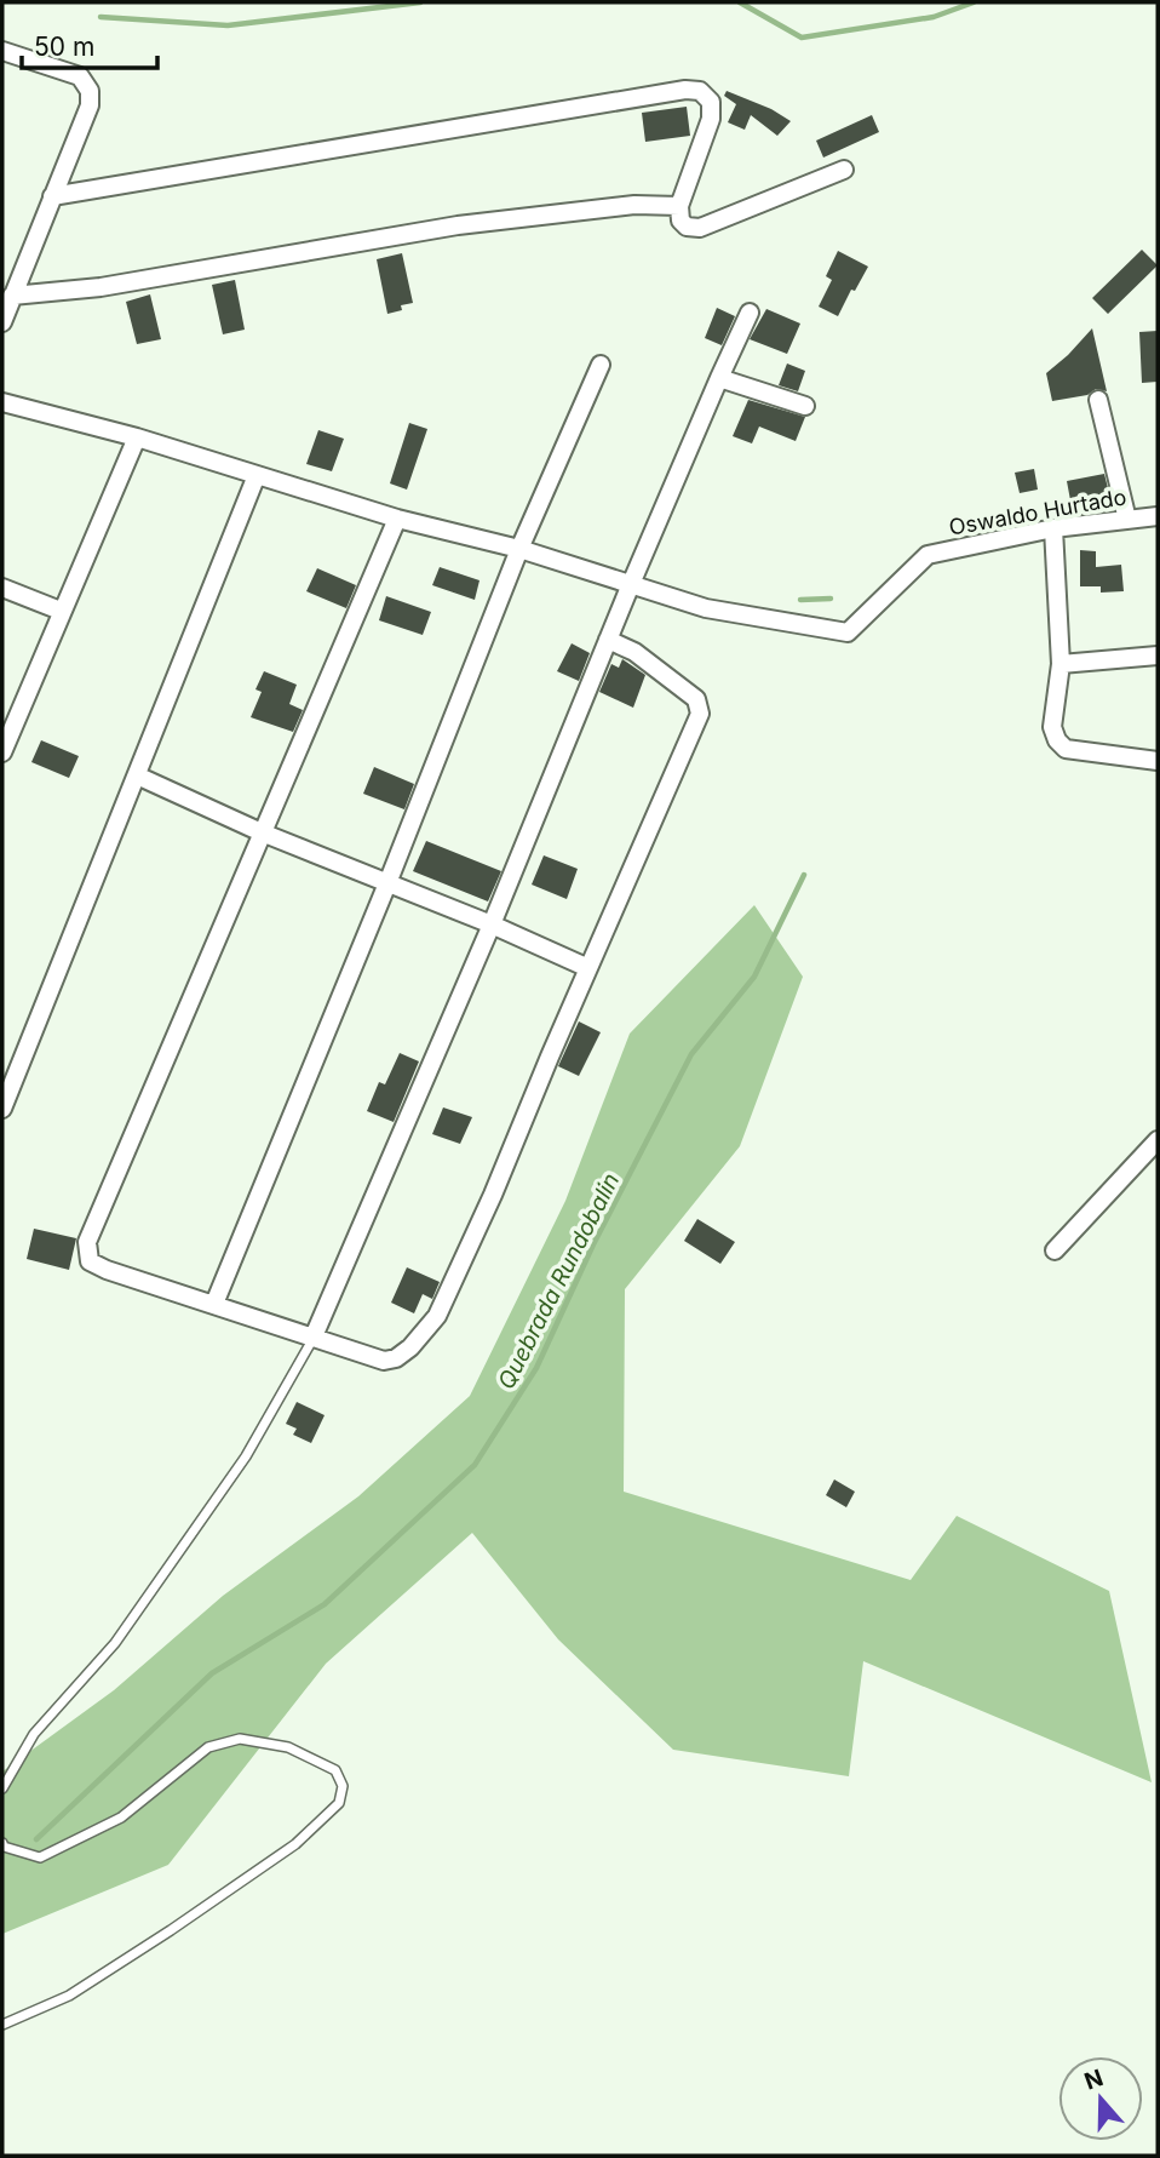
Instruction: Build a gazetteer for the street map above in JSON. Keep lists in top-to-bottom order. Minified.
{"streets":{"street":["Oswaldo Hurtado"]},"water":["Quebrada Rundobalin"],"scale_bar":"50 m","north":"top"}
